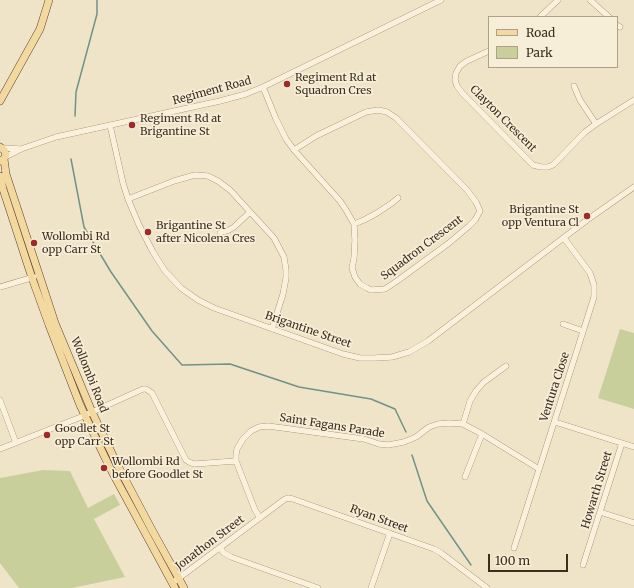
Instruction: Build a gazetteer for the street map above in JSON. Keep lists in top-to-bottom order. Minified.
{"streets":{"main road":["Wollombi Road"],"street":["Regiment Road","Clayton Crescent","Squadron Crescent","Brigantine Street","Ventura Close","Saint Fagans Parade","Howarth Street","Ryan Street","Jonathon Street"]},"crossings":[["Regiment Road","Squadron Crescent"],["Regiment Road","Brigantine Street"],["Regiment Road","Wollombi Road"],["Brigantine Street","Ventura Close"],["Wollombi Road","Jonathon Street"],["Ventura Close","Saint Fagans Parade"],["Ryan Street","Jonathon Street"]],"places":["Regiment Rd at Squadron Cres","Regiment Rd at Brigantine St","Brigantine St opp Ventura Cl","Brigantine St after Nicolena Cres","Wollombi Rd opp Carr St","Goodlet St opp Carr St","Wollombi Rd before Goodlet St"],"legend":["Road","Park"],"scale_bar":"100 m"}
